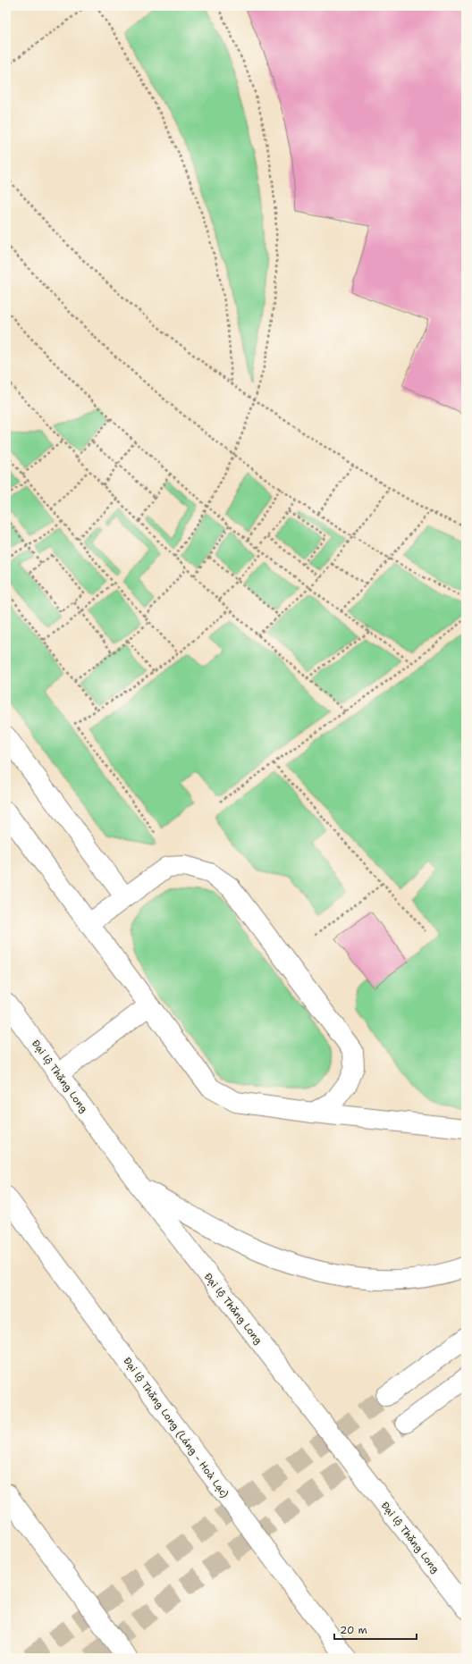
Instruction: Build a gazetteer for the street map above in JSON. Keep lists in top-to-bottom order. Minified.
{"streets":{"main road":["Đại lộ Thăng Long","Đại lộ Thăng Long (Láng - Hoà Lạc)"]},"scale_bar":"20 m"}
